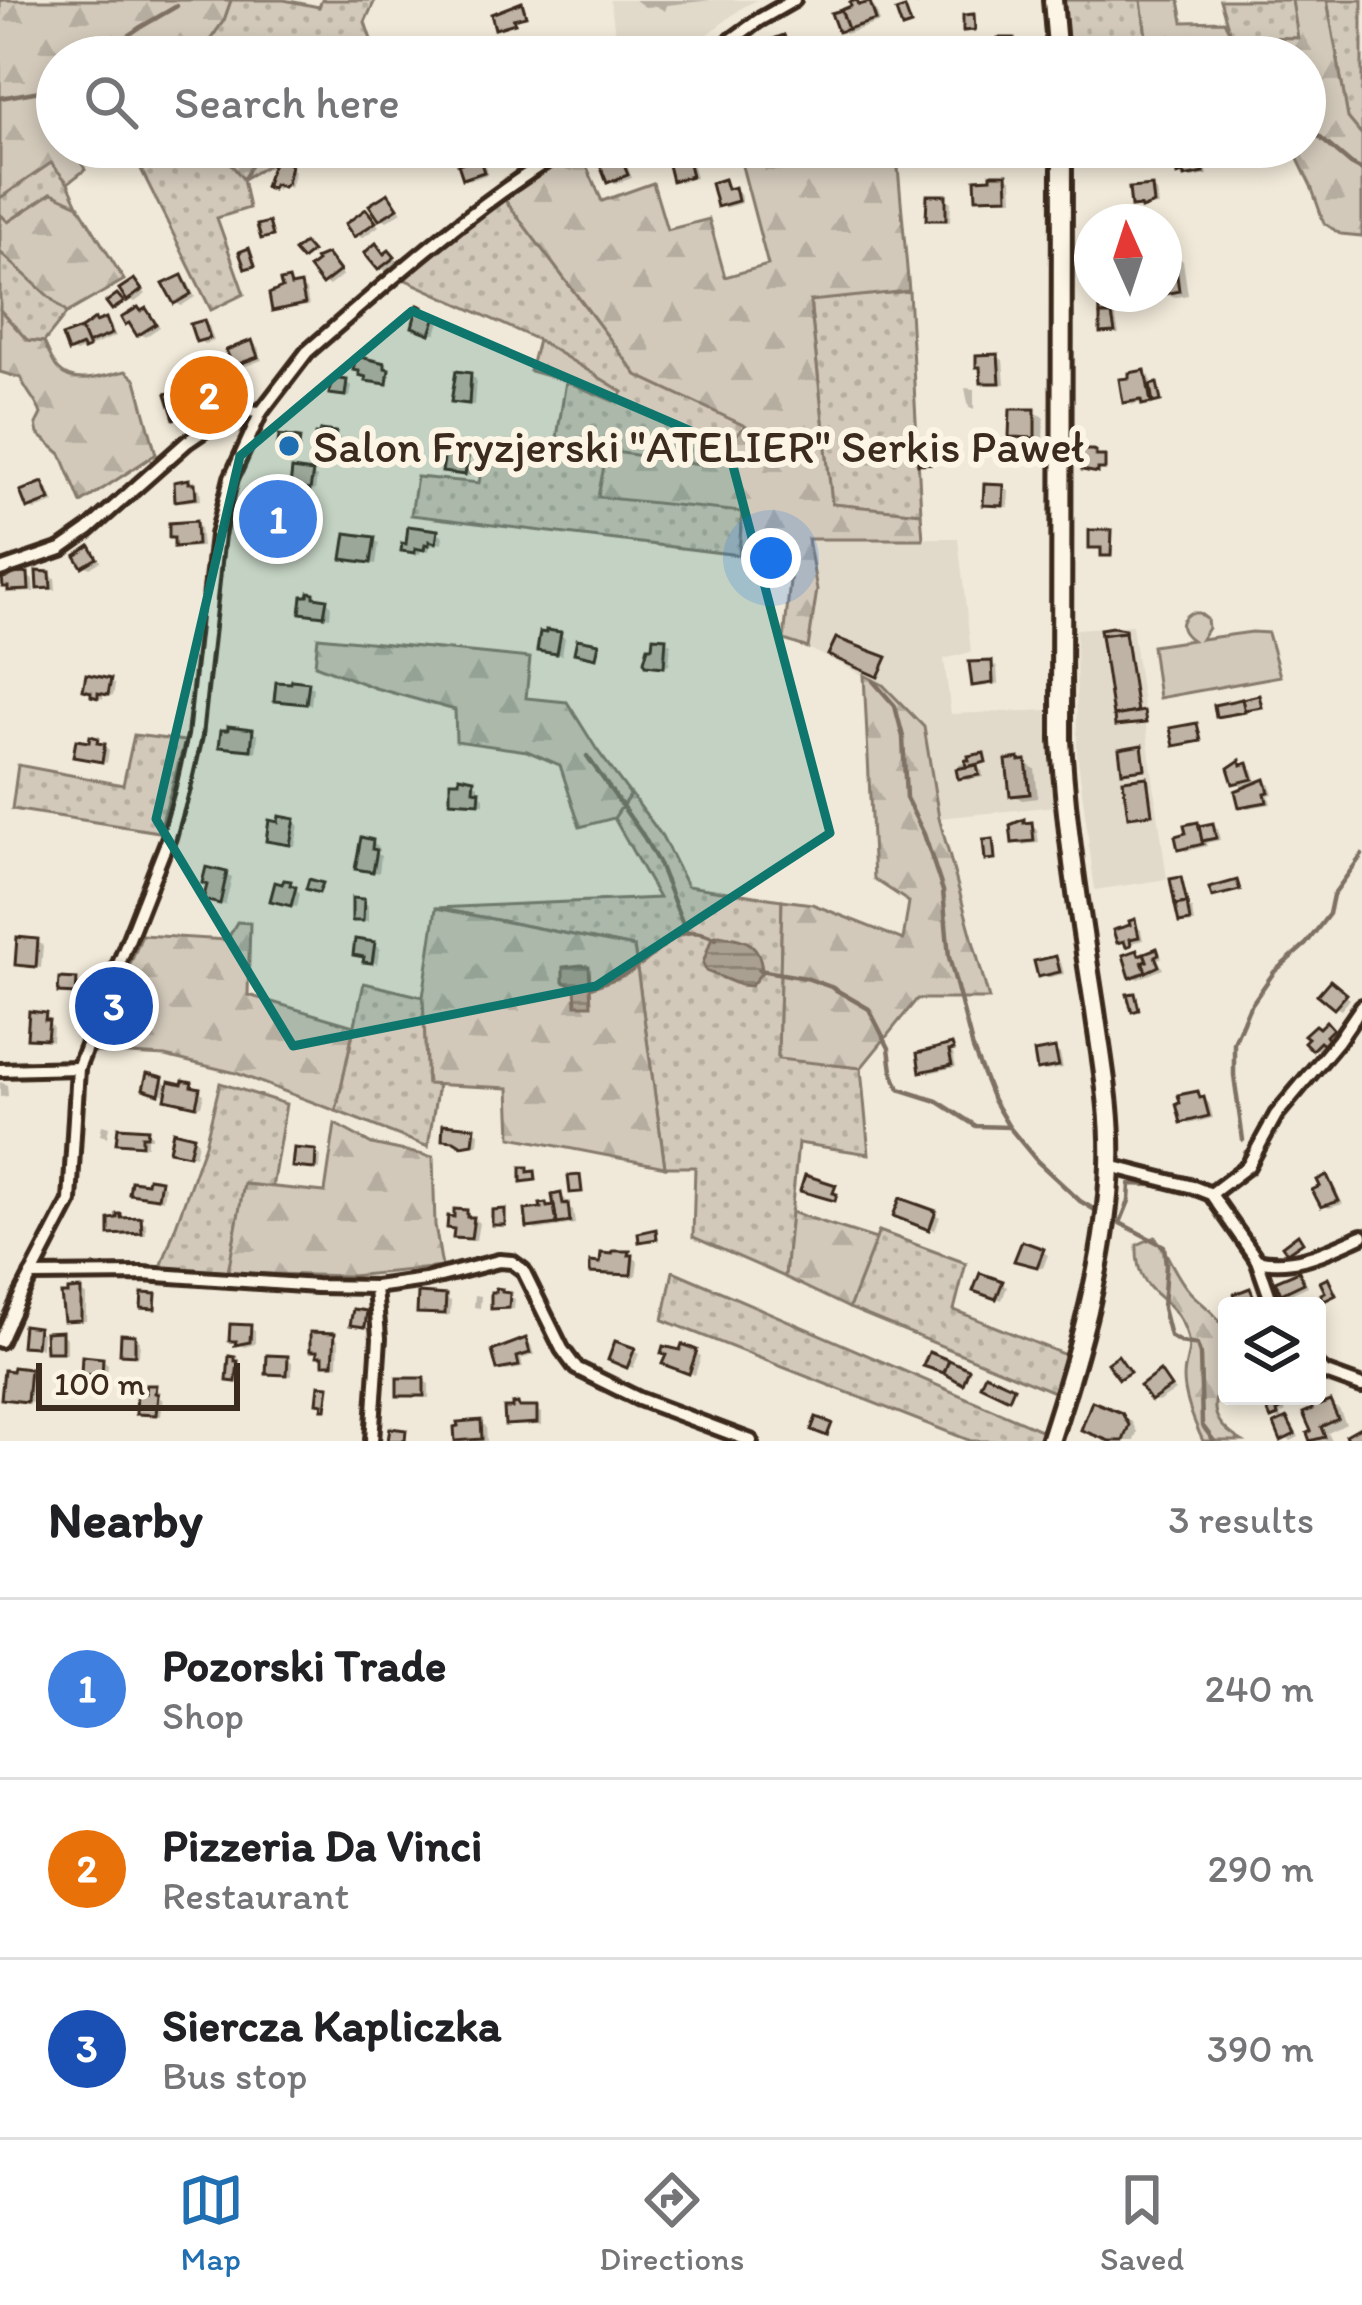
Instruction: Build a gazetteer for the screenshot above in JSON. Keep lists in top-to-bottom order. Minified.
{"places":["Salon Fryzjerski \"ATELIER\" Serkis Paweł"],"scale_bar":"100 m","north":"top","page":{"search":"Search here","pins":["2","1","3"],"scale":"100 m","heading":["Nearby","3 results"],"list":[{"mark":"1","name":"Pozorski Trade","note":"Shop","value":"240 m"},{"mark":"2","name":"Pizzeria Da Vinci","note":"Restaurant","value":"290 m"},{"mark":"3","name":"Siercza Kapliczka","note":"Bus stop","value":"390 m"}],"nav":["Map","Directions","Saved"]}}
